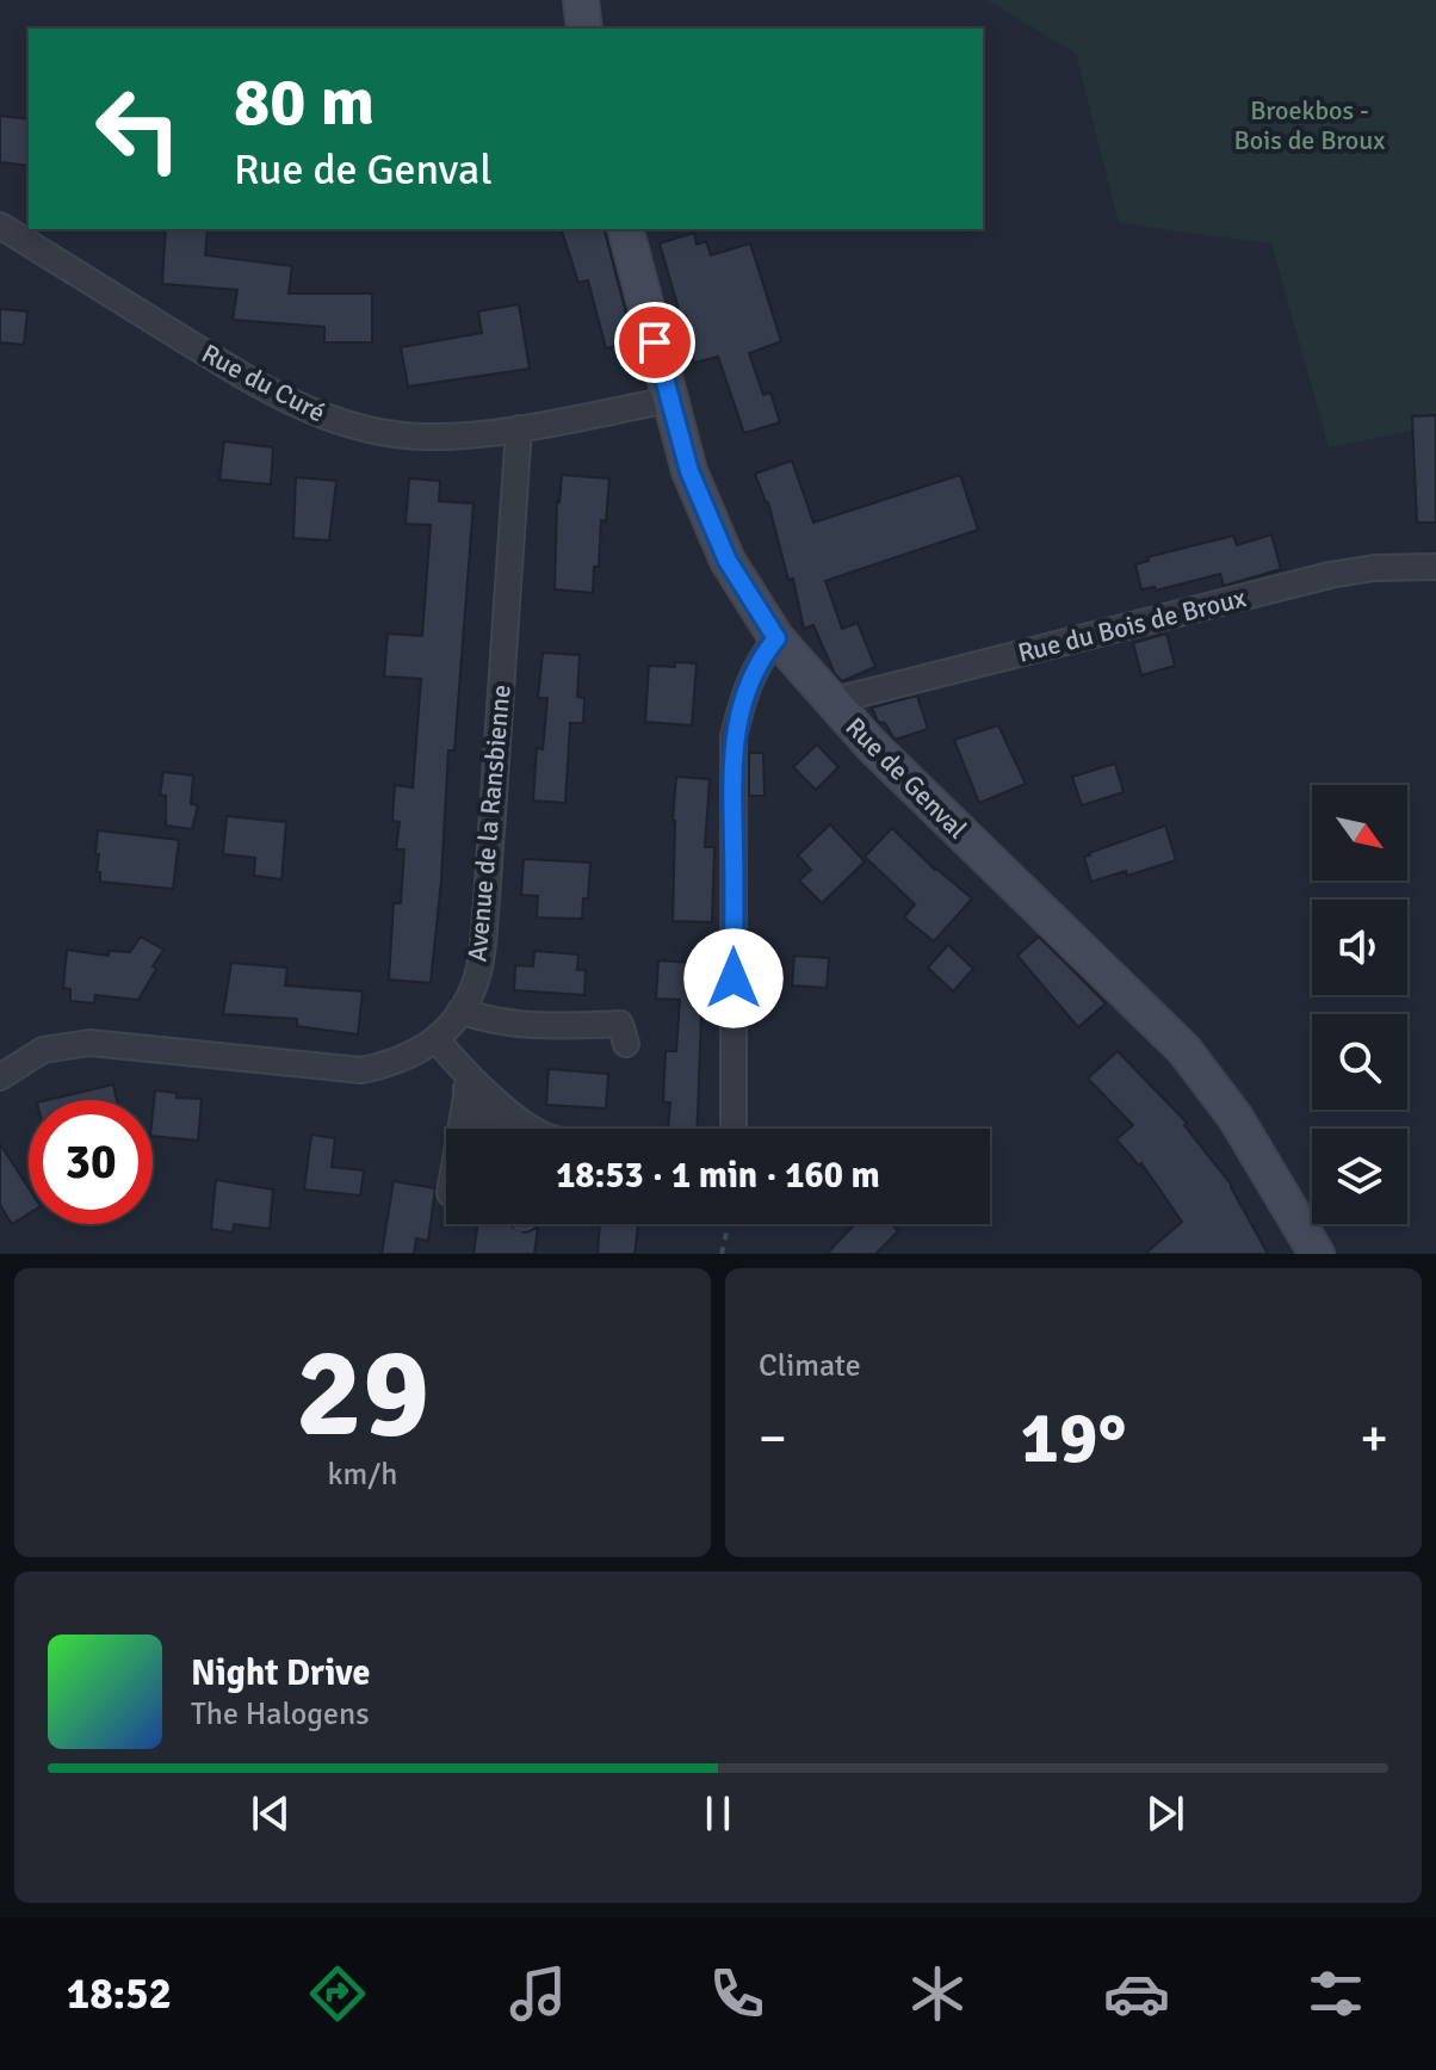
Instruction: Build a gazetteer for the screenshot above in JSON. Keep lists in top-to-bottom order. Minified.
{"streets":{"street":["Rue du Curé","Rue du Bois de Broux","Rue de Genval","Avenue de la Ransbienne"]},"crossings":[["Rue du Curé","Rue de Genval"],["Rue du Curé","Avenue de la Ransbienne"],["Rue du Bois de Broux","Rue de Genval"]],"parks":["Broekbos - Bois de Broux"],"north":"bottom right","page":{"turn":["80 m","Rue de Genval"],"limit":"30","trip":"18:53 · 1 min · 160 m","tile":[["29","km/h"],"Climate"],"heat":["−","19°","+"],"song":["Night Drive","The Halogens"],"tabs":"18:52"}}
